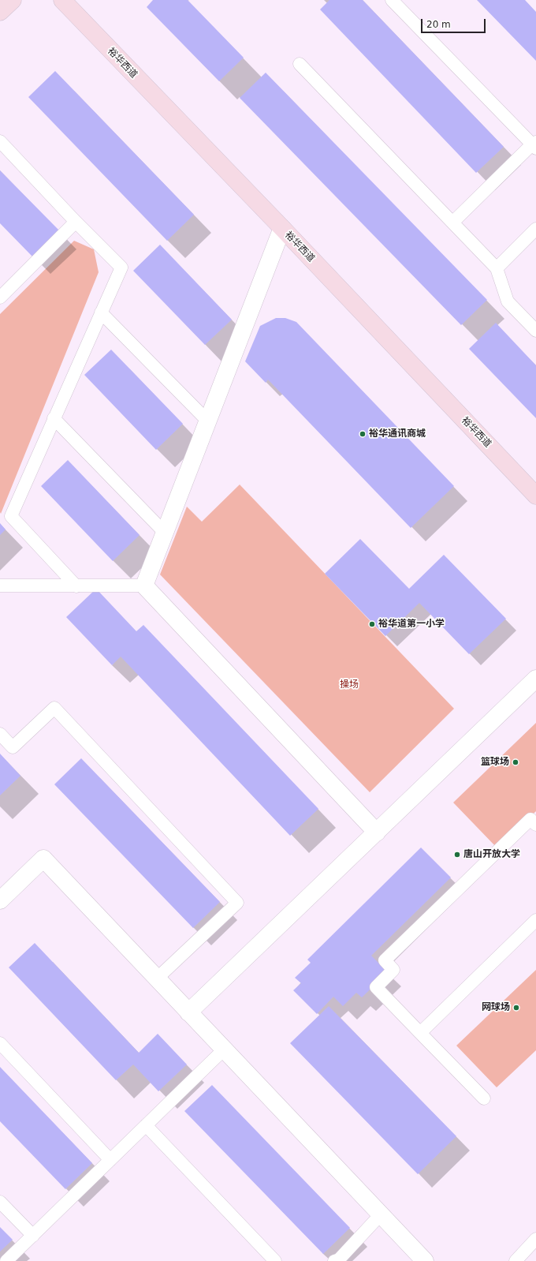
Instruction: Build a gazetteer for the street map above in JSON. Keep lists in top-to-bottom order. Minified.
{"streets":{"street":["裕华西道"]},"parks":["操场"],"places":["裕华通讯商城","裕华道第一小学","篮球场","唐山开放大学","网球场"],"scale_bar":"20 m"}
